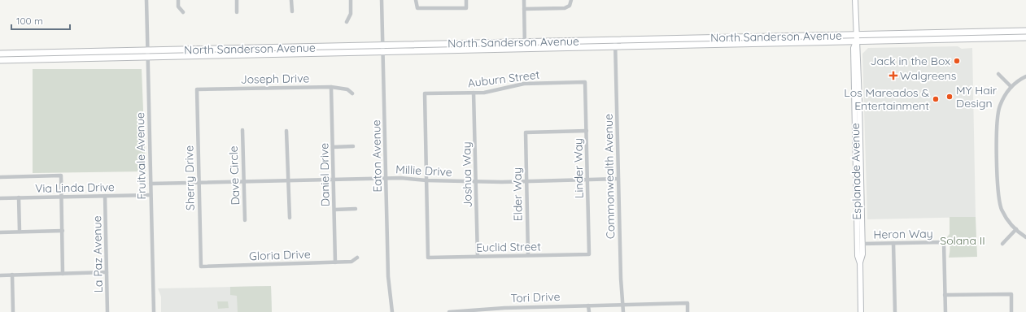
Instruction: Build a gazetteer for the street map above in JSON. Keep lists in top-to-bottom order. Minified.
{"streets":{"highway":["North Sanderson Avenue"],"main road":["Esplanade Avenue"],"street":["Joseph Drive","Auburn Street","Fruitvale Avenue","Eaton Avenue","Linder Way","Millie Drive","Daniel Drive","Joshua Way","Dave Circle","Commonwealth Avenue","Sherry Drive","Via Linda Drive","Elder Way","Heron Way","Euclid Street","La Paz Avenue","Gloria Drive","Tori Drive"]},"crossings":[["North Sanderson Avenue","Fruitvale Avenue"],["North Sanderson Avenue","Eaton Avenue"],["North Sanderson Avenue","Esplanade Avenue"],["North Sanderson Avenue","Commonwealth Avenue"],["Joseph Drive","Daniel Drive"],["Joseph Drive","Sherry Drive"],["Auburn Street","Linder Way"],["Auburn Street","Millie Drive"],["Auburn Street","Joshua Way"],["Auburn Street","Euclid Street"],["Fruitvale Avenue","Millie Drive"],["Fruitvale Avenue","Via Linda Drive"],["Eaton Avenue","Millie Drive"],["Linder Way","Millie Drive"],["Linder Way","Elder Way"],["Linder Way","Euclid Street"],["Millie Drive","Daniel Drive"],["Millie Drive","Joshua Way"],["Millie Drive","Dave Circle"],["Millie Drive","Commonwealth Avenue"],["Millie Drive","Sherry Drive"],["Millie Drive","Elder Way"],["Millie Drive","Euclid Street"],["Esplanade Avenue","Heron Way"],["Daniel Drive","Gloria Drive"],["Joshua Way","Euclid Street"],["Commonwealth Avenue","Tori Drive"],["Sherry Drive","Gloria Drive"],["Via Linda Drive","La Paz Avenue"],["Elder Way","Euclid Street"]],"parks":["Solana II"],"places":{"other":["Jack in the Box","MY Hair Design","Los Mareados & Entertainment"],"health":["Walgreens"]},"scale_bar":"100 m"}
